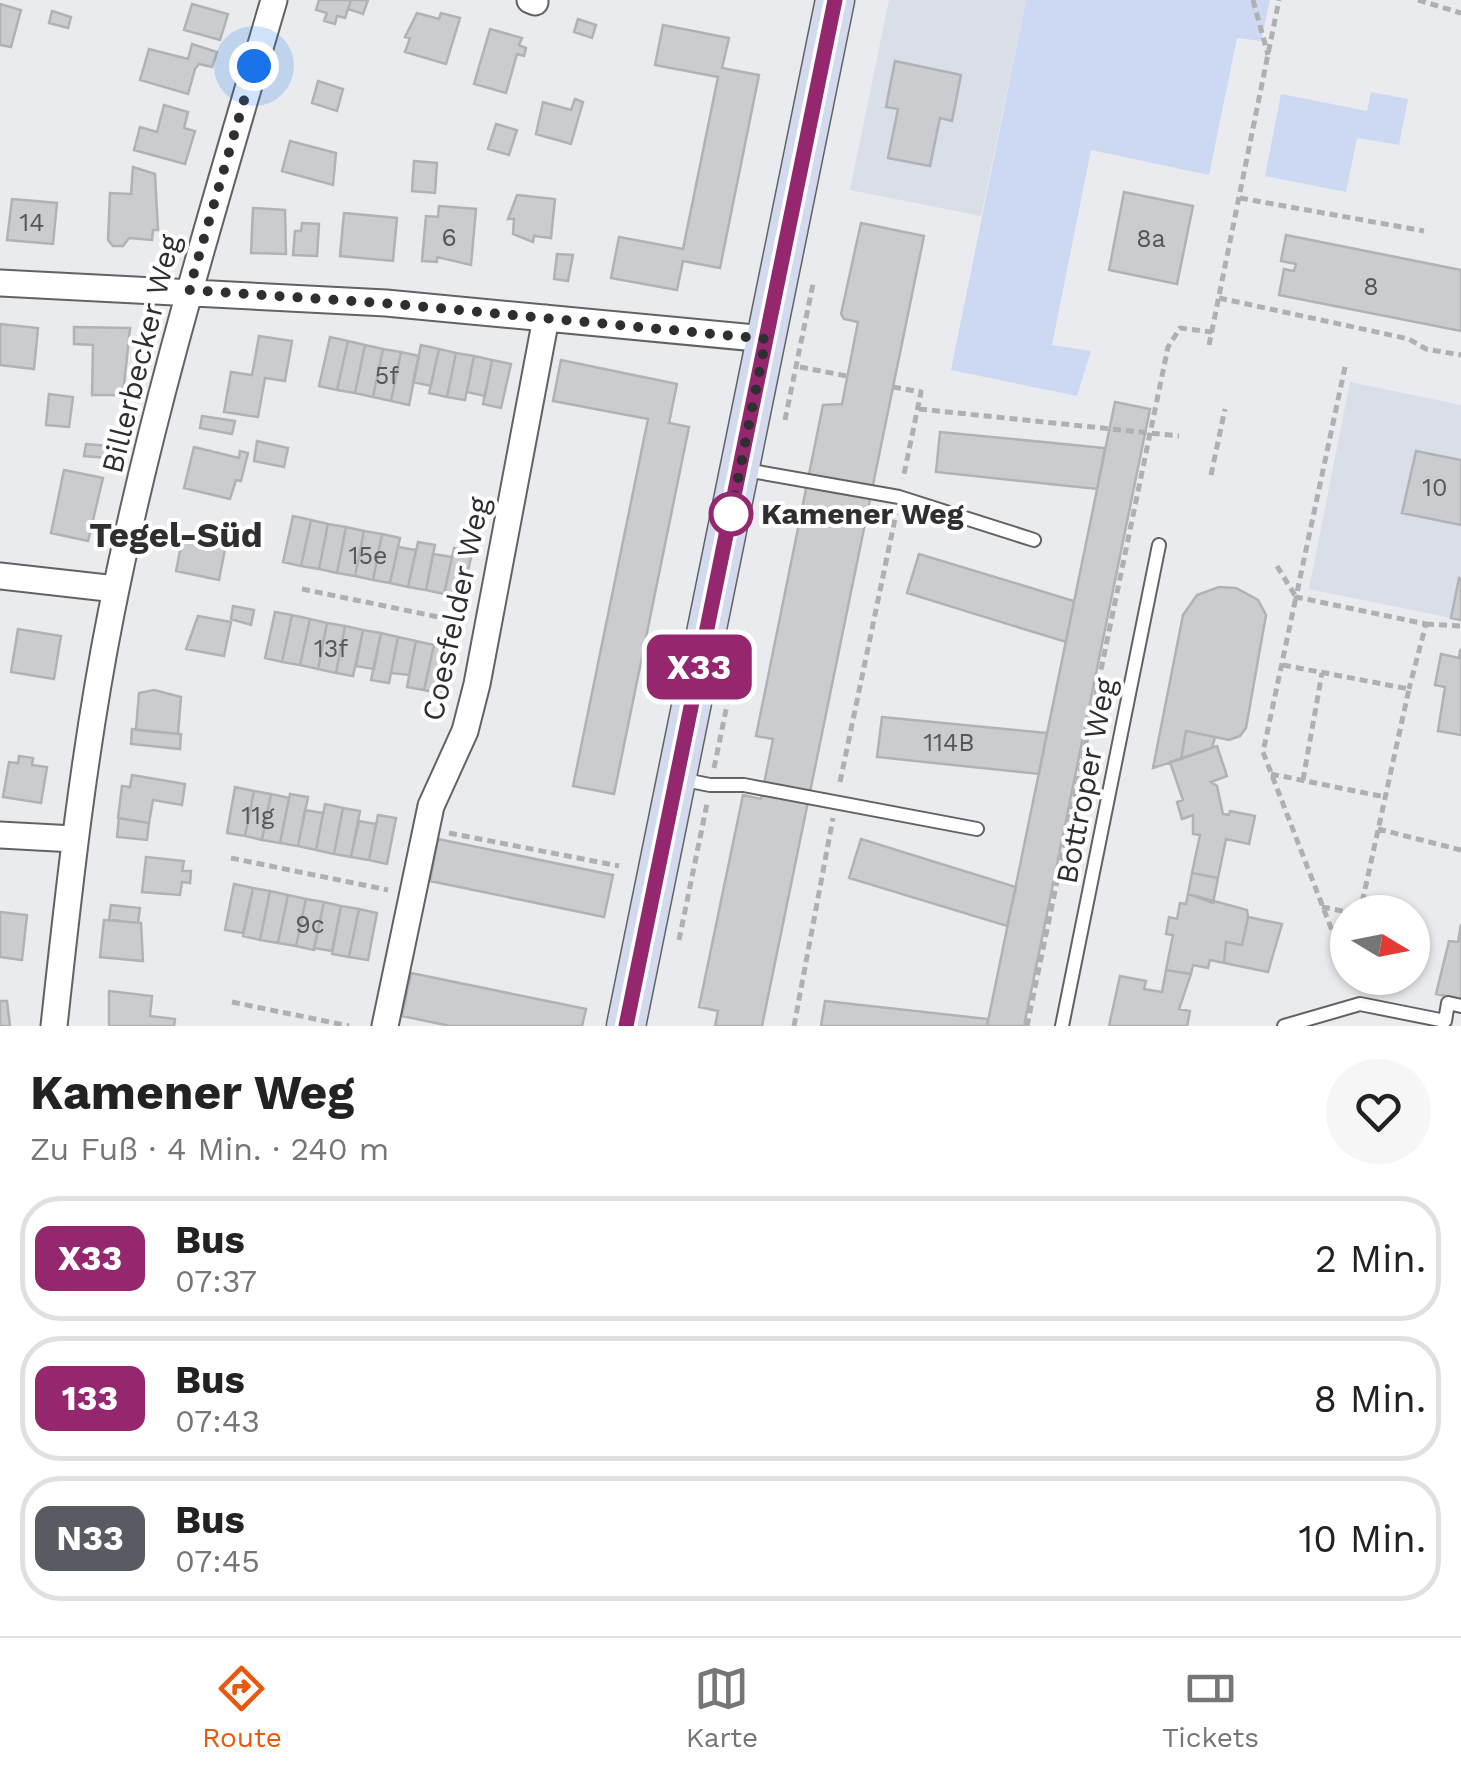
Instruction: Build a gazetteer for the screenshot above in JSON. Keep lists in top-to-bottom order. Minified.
{"streets":{"street":["Billerbecker Weg","Coesfelder Weg"],"lane":["Bottroper Weg"]},"districts":["Tegel-Süd"],"places":["Kamener Weg"],"lines":["bus line X33"],"house_numbers":["14","6","8a","8","5f","10","15e","13f","114B","11g","9c"],"north":"right","page":{"on_map":"X33","heading":["Kamener Weg","Zu Fuß · 4 Min. · 240 m"],"list":[{"mark":"X33","name":"Bus","note":"07:37","value":"2 Min."},{"mark":"133","name":"Bus","note":"07:43","value":"8 Min."},{"mark":"N33","name":"Bus","note":"07:45","value":"10 Min."}],"tabs":["Route","Karte","Tickets"]}}
